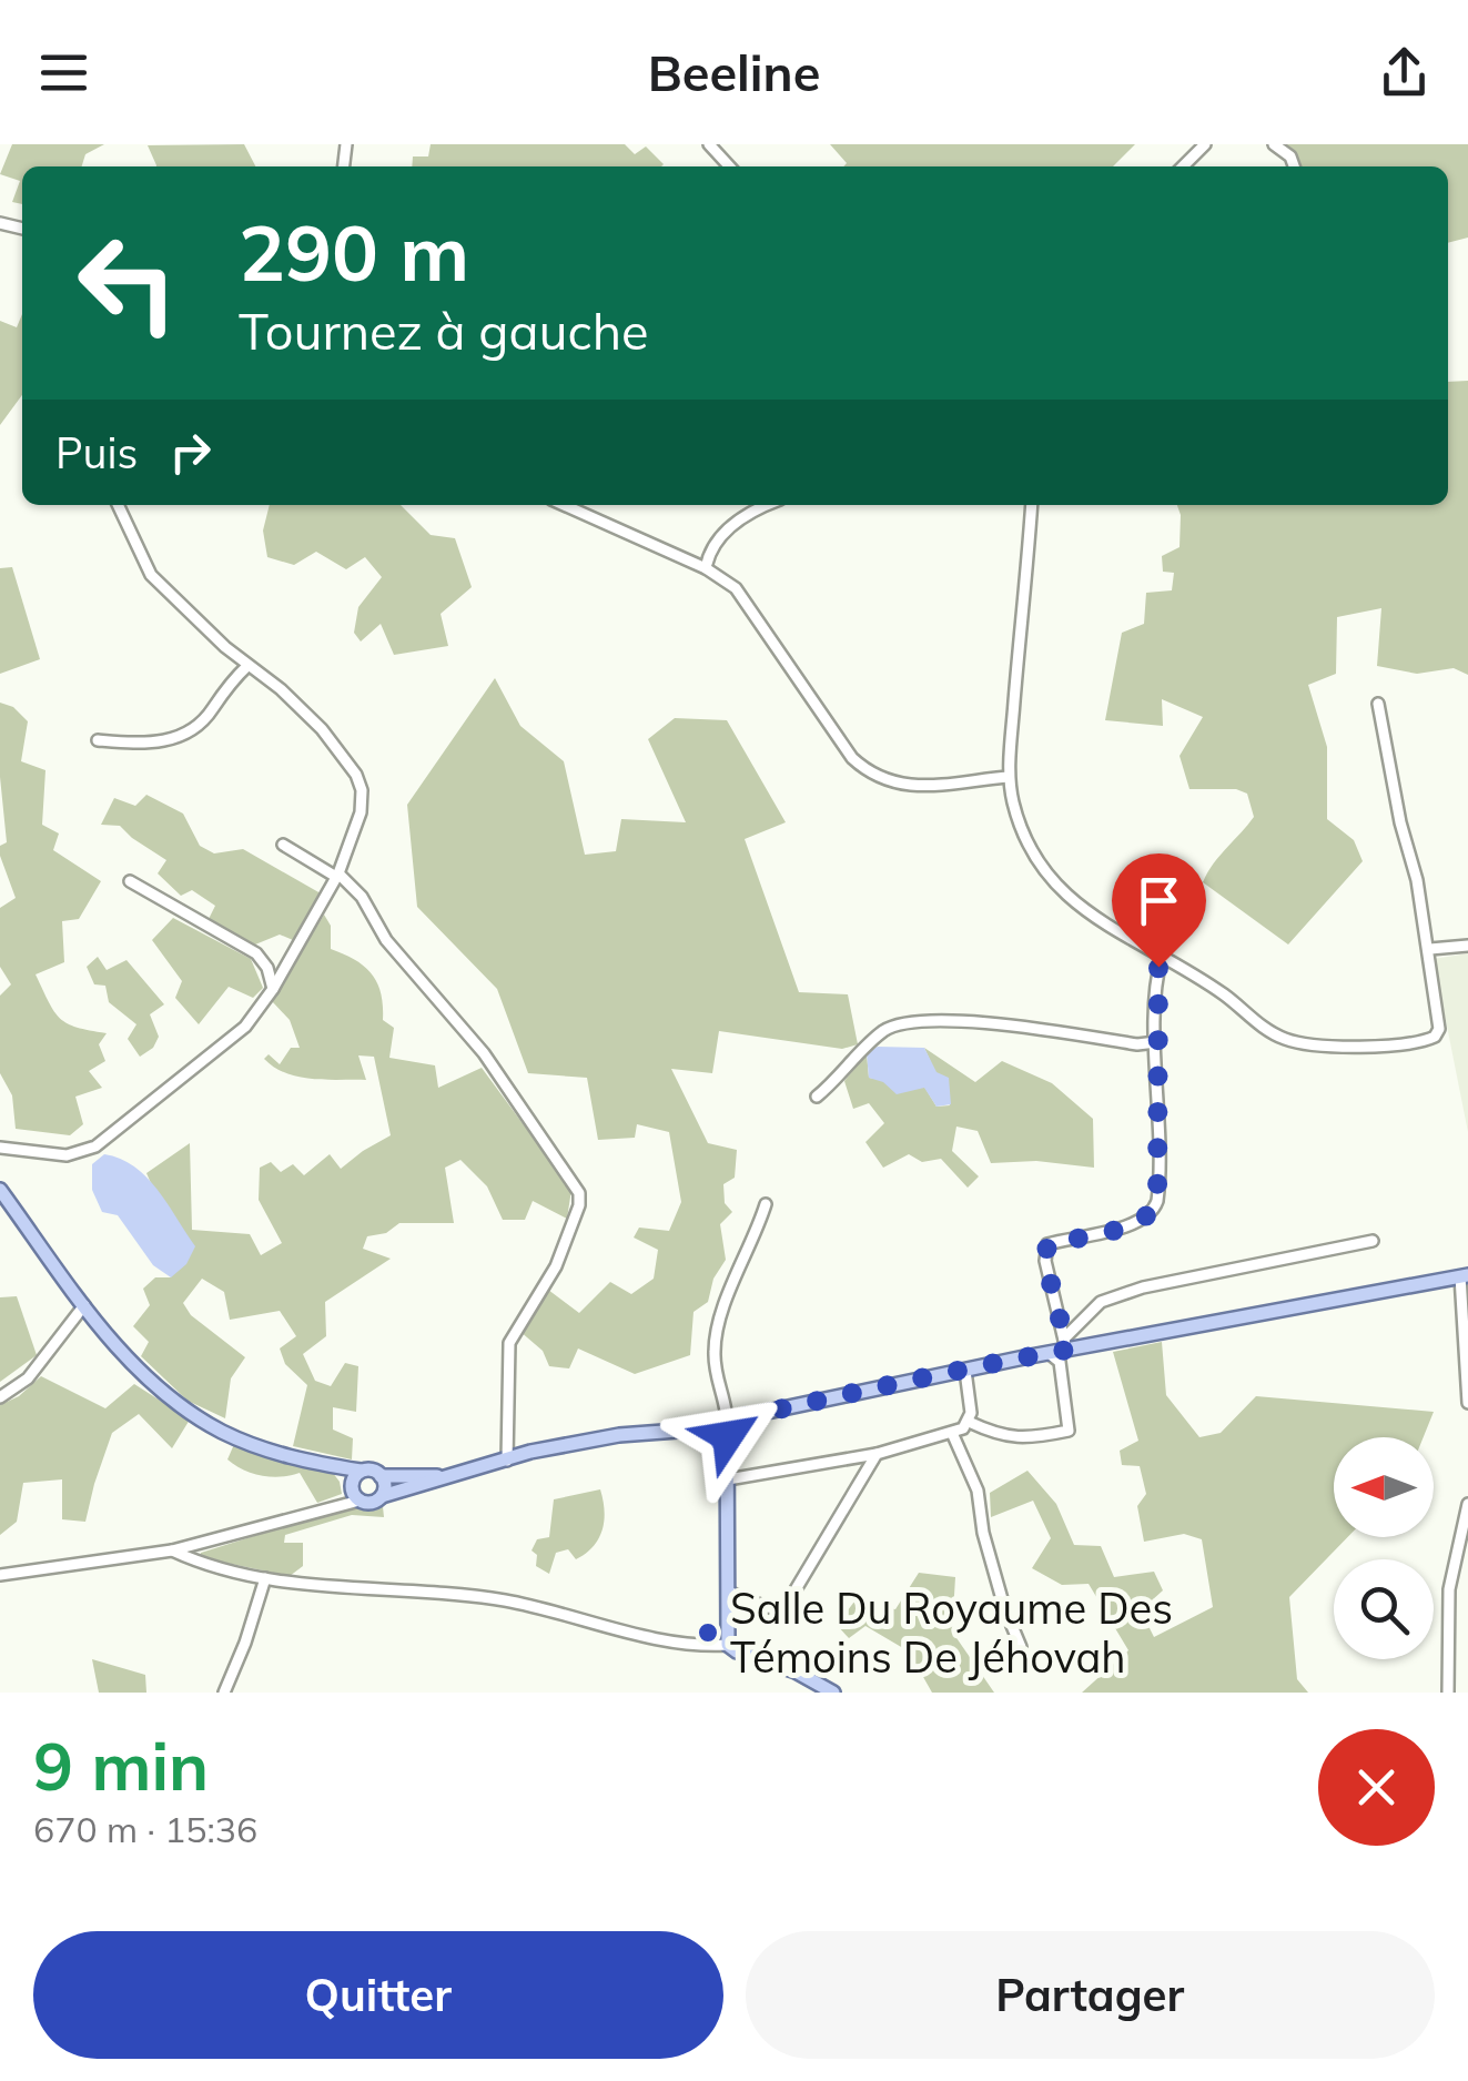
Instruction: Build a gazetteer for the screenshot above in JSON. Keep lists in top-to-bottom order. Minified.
{"places":["Salle Du Royaume Des Témoins De Jéhovah"],"north":"left","page":{"header":"Beeline","turn":["290 m","Tournez à gauche"],"then":"Puis","heading":["9 min","670 m · 15:36"],"buttons":["Quitter","Partager"]}}
